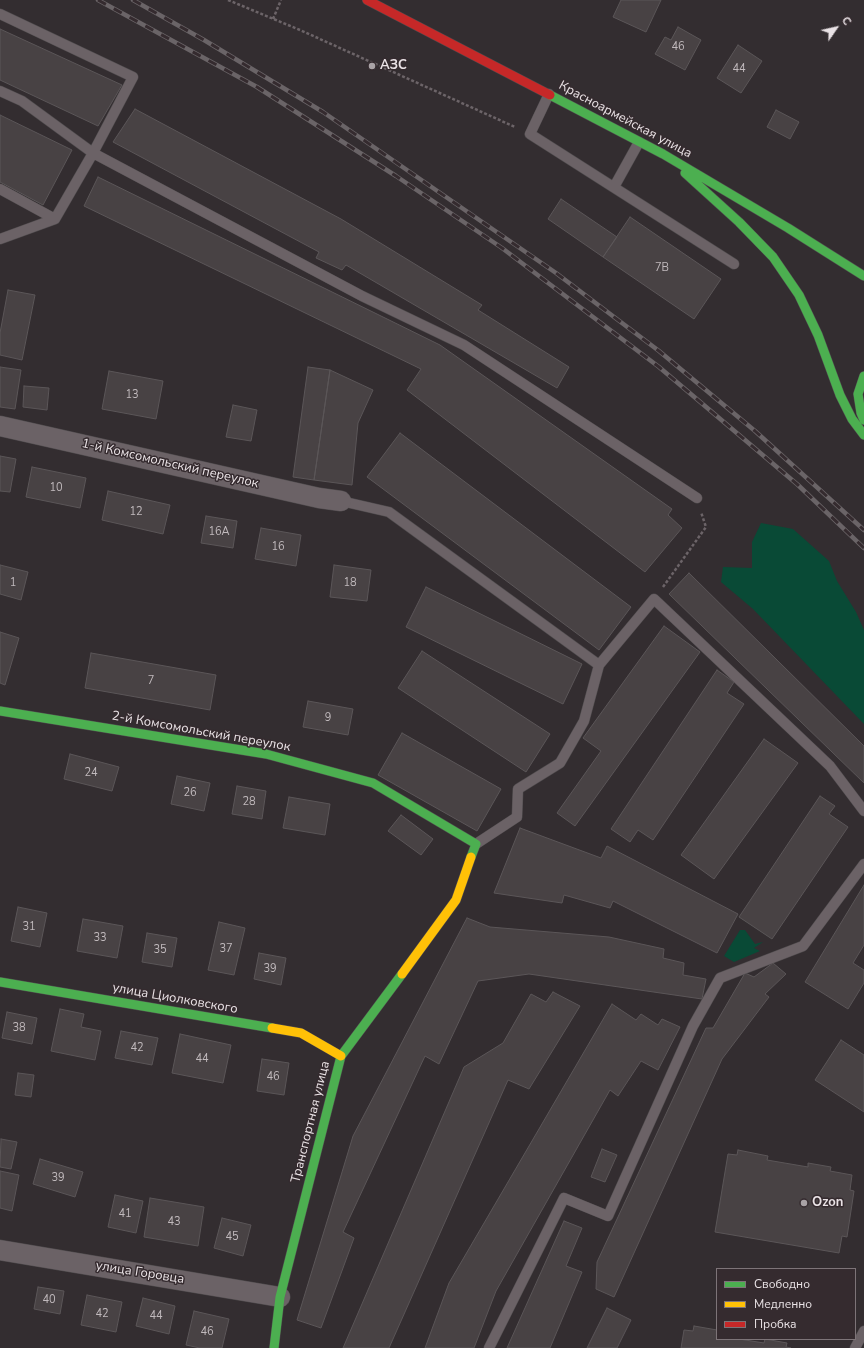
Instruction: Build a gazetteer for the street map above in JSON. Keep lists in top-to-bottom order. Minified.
{"streets":{"street":["Красноармейская улица","1-й Комсомольский переулок","2-й Комсомольский переулок","улица Циолковского","Транспортная улица","улица Горовца"]},"crossings":[["2-й Комсомольский переулок","Транспортная улица"],["улица Циолковского","Транспортная улица"],["Транспортная улица","улица Горовца"]],"places":["АЗС","Ozon"],"house_numbers":["46","44","7В","13","10","12","16А","16","1","18","7","9","24","26","28","31","33","37","35","39","38","42","44","46","39","41","43","45","40","42","44","46"],"legend":["Свободно","Медленно","Пробка"],"north":"top right"}
